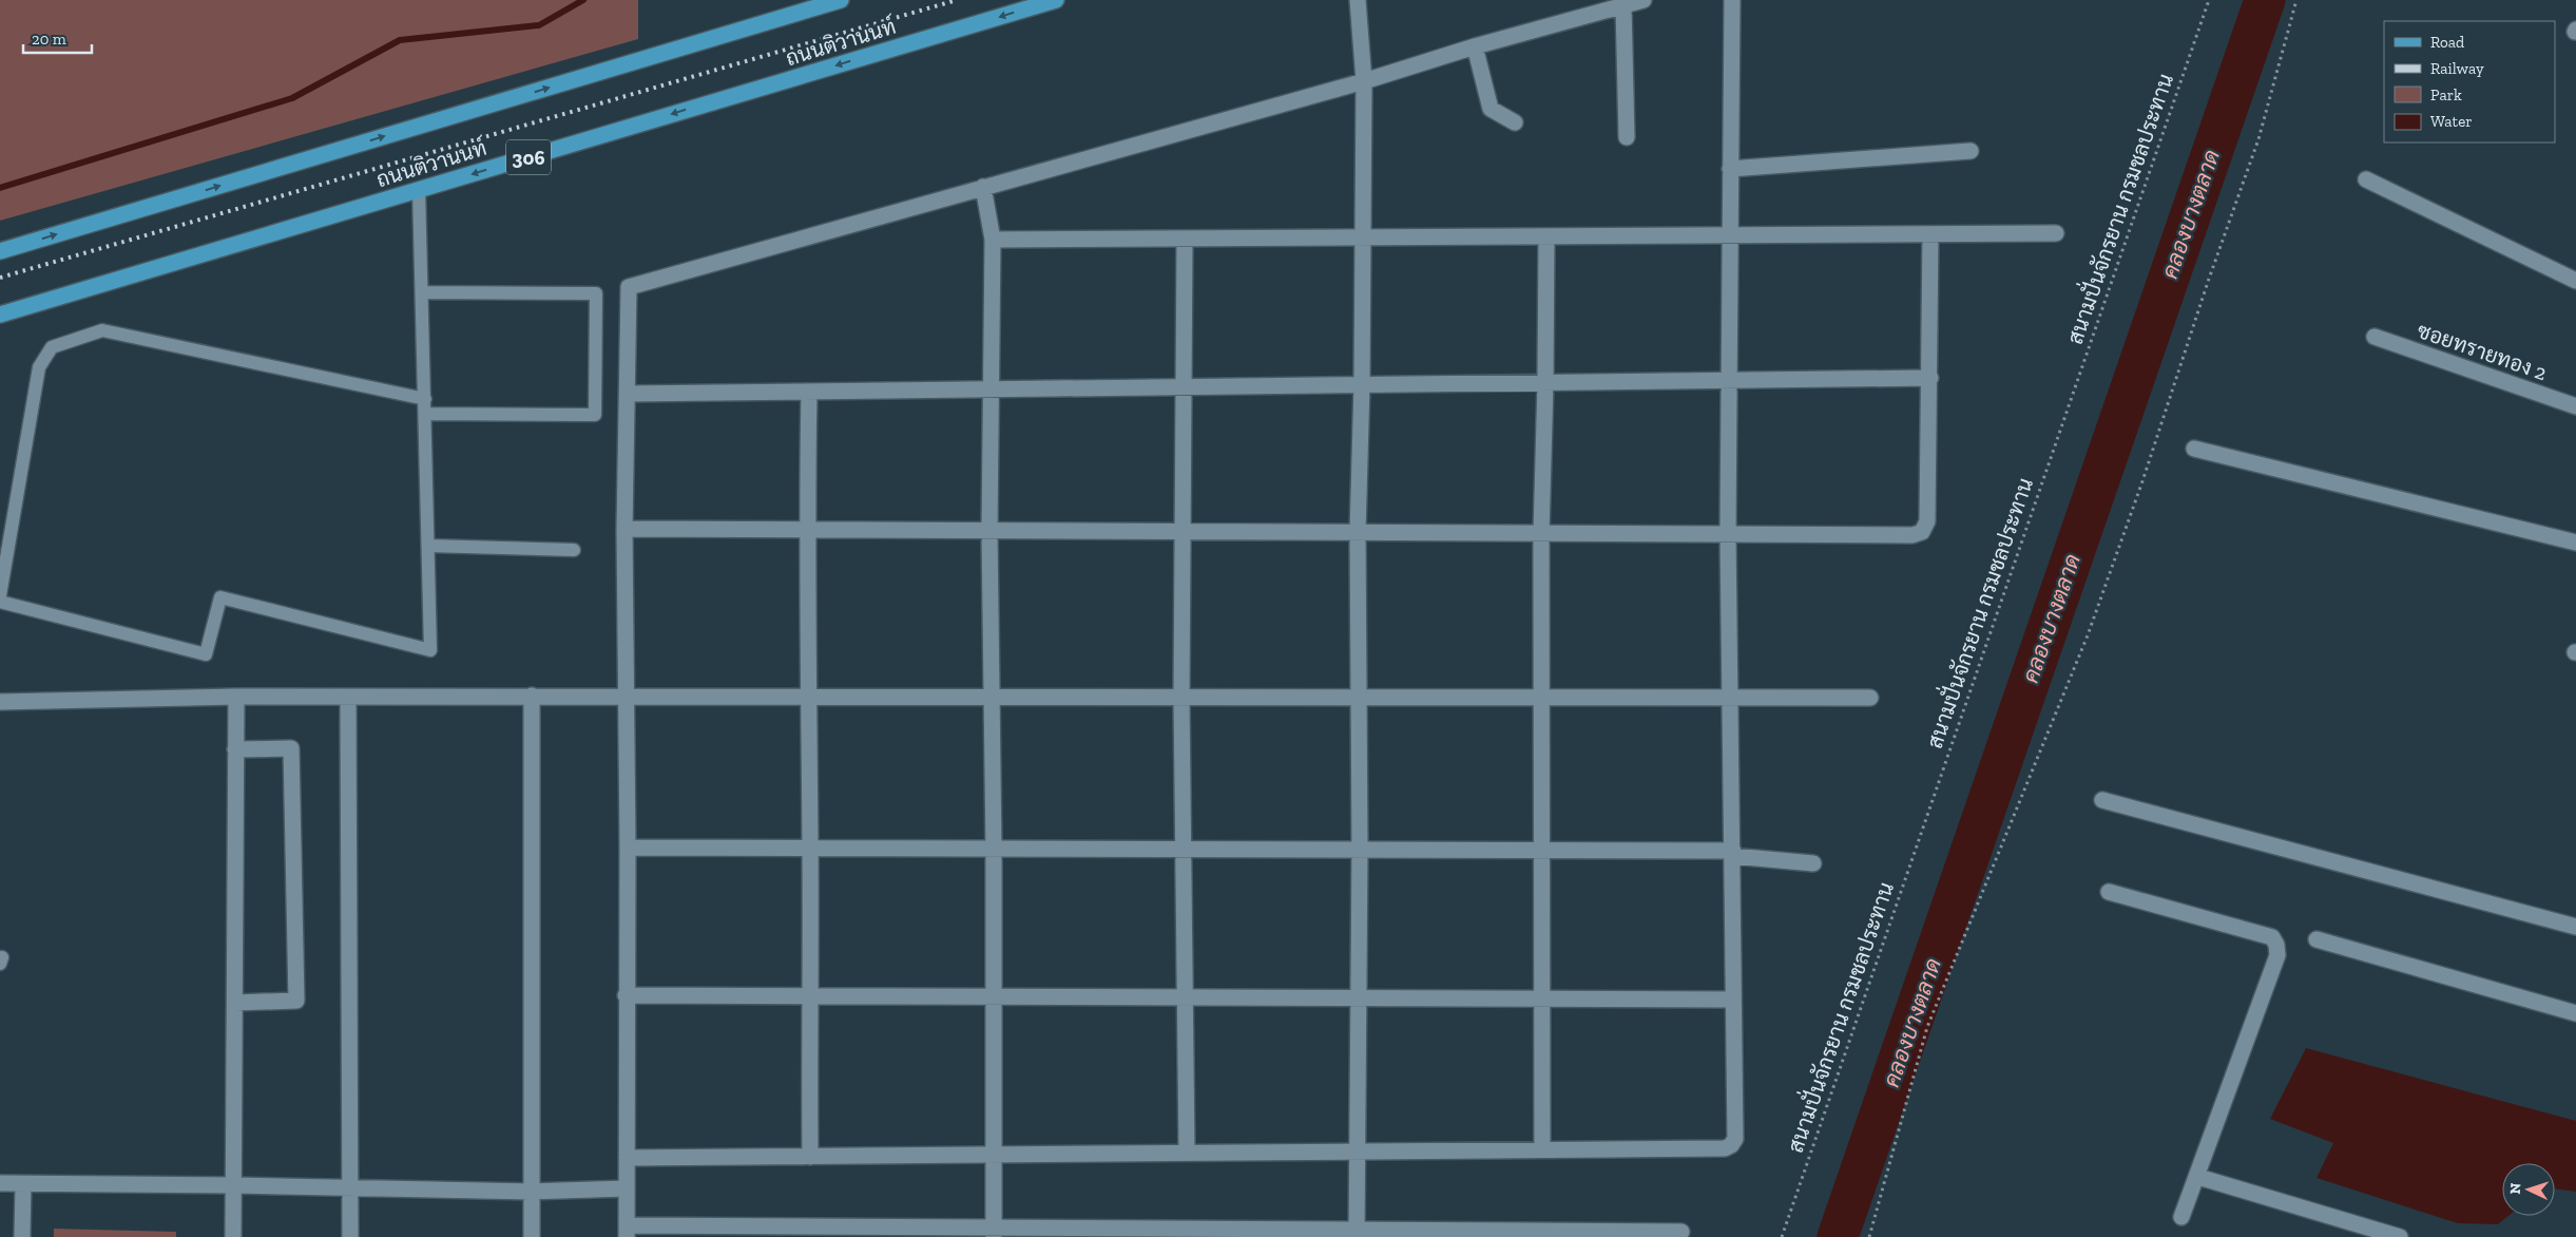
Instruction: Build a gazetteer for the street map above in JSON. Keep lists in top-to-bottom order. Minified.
{"streets":{"main road":["ถนนติวานนท์","306"],"street":["ซอยทรายทอง 2"],"path":["สนามปั่นจักรยาน กรมชลประทาน"]},"water":["คลองบางตลาด"],"legend":["Road","Railway","Park","Water"],"scale_bar":"20 m","north":"left"}
